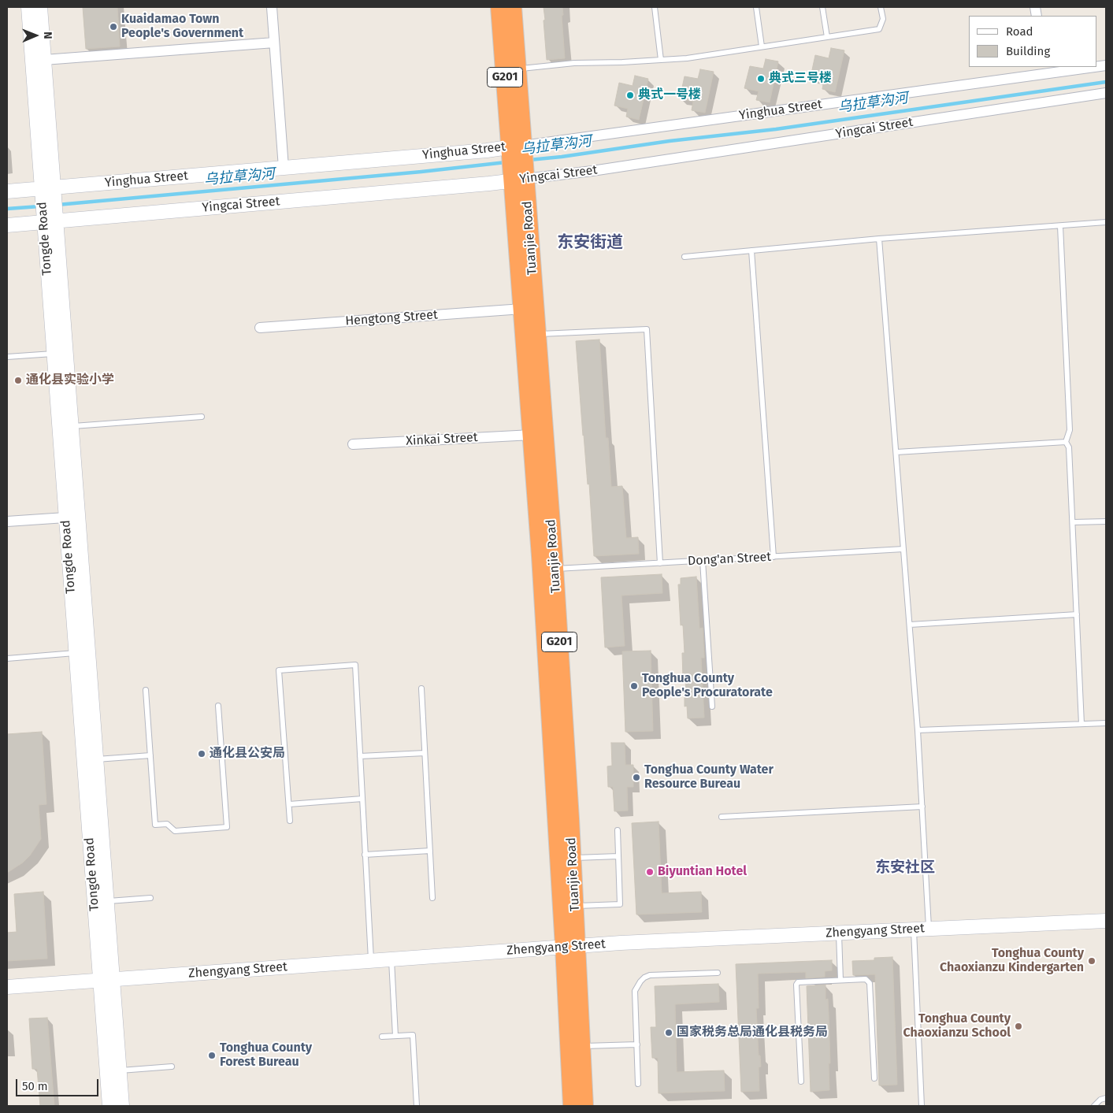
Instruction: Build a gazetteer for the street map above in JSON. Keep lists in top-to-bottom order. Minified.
{"streets":{"highway":["G201","Tuanjie Road"],"main road":["Yinghua Street","Yingcai Street","Tongde Road","Zhengyang Street"],"street":["Hengtong Street","Xinkai Street"],"lane":["Dong'an Street"]},"crossings":[["Yinghua Street","Tuanjie Road"],["Yinghua Street","Tongde Road"],["Yingcai Street","Tuanjie Road"],["Yingcai Street","Tongde Road"],["Tuanjie Road","Hengtong Street"],["Tuanjie Road","Xinkai Street"],["Tuanjie Road","Dong'an Street"],["Tuanjie Road","Zhengyang Street"],["Tongde Road","Zhengyang Street"]],"districts":["东安街道","东安社区"],"water":["乌拉草沟河"],"places":["Kuaidamao Town People's Government","典式三号楼","典式一号楼","通化县实验小学","Tonghua County People's Procuratorate","通化县公安局","Tonghua County Water Resource Bureau","Biyuntian Hotel","Tonghua County Chaoxianzu Kindergarten","Tonghua County Chaoxianzu School","国家税务总局通化县税务局","Tonghua County Forest Bureau"],"legend":["Road","Building"],"scale_bar":"50 m","north":"right"}
